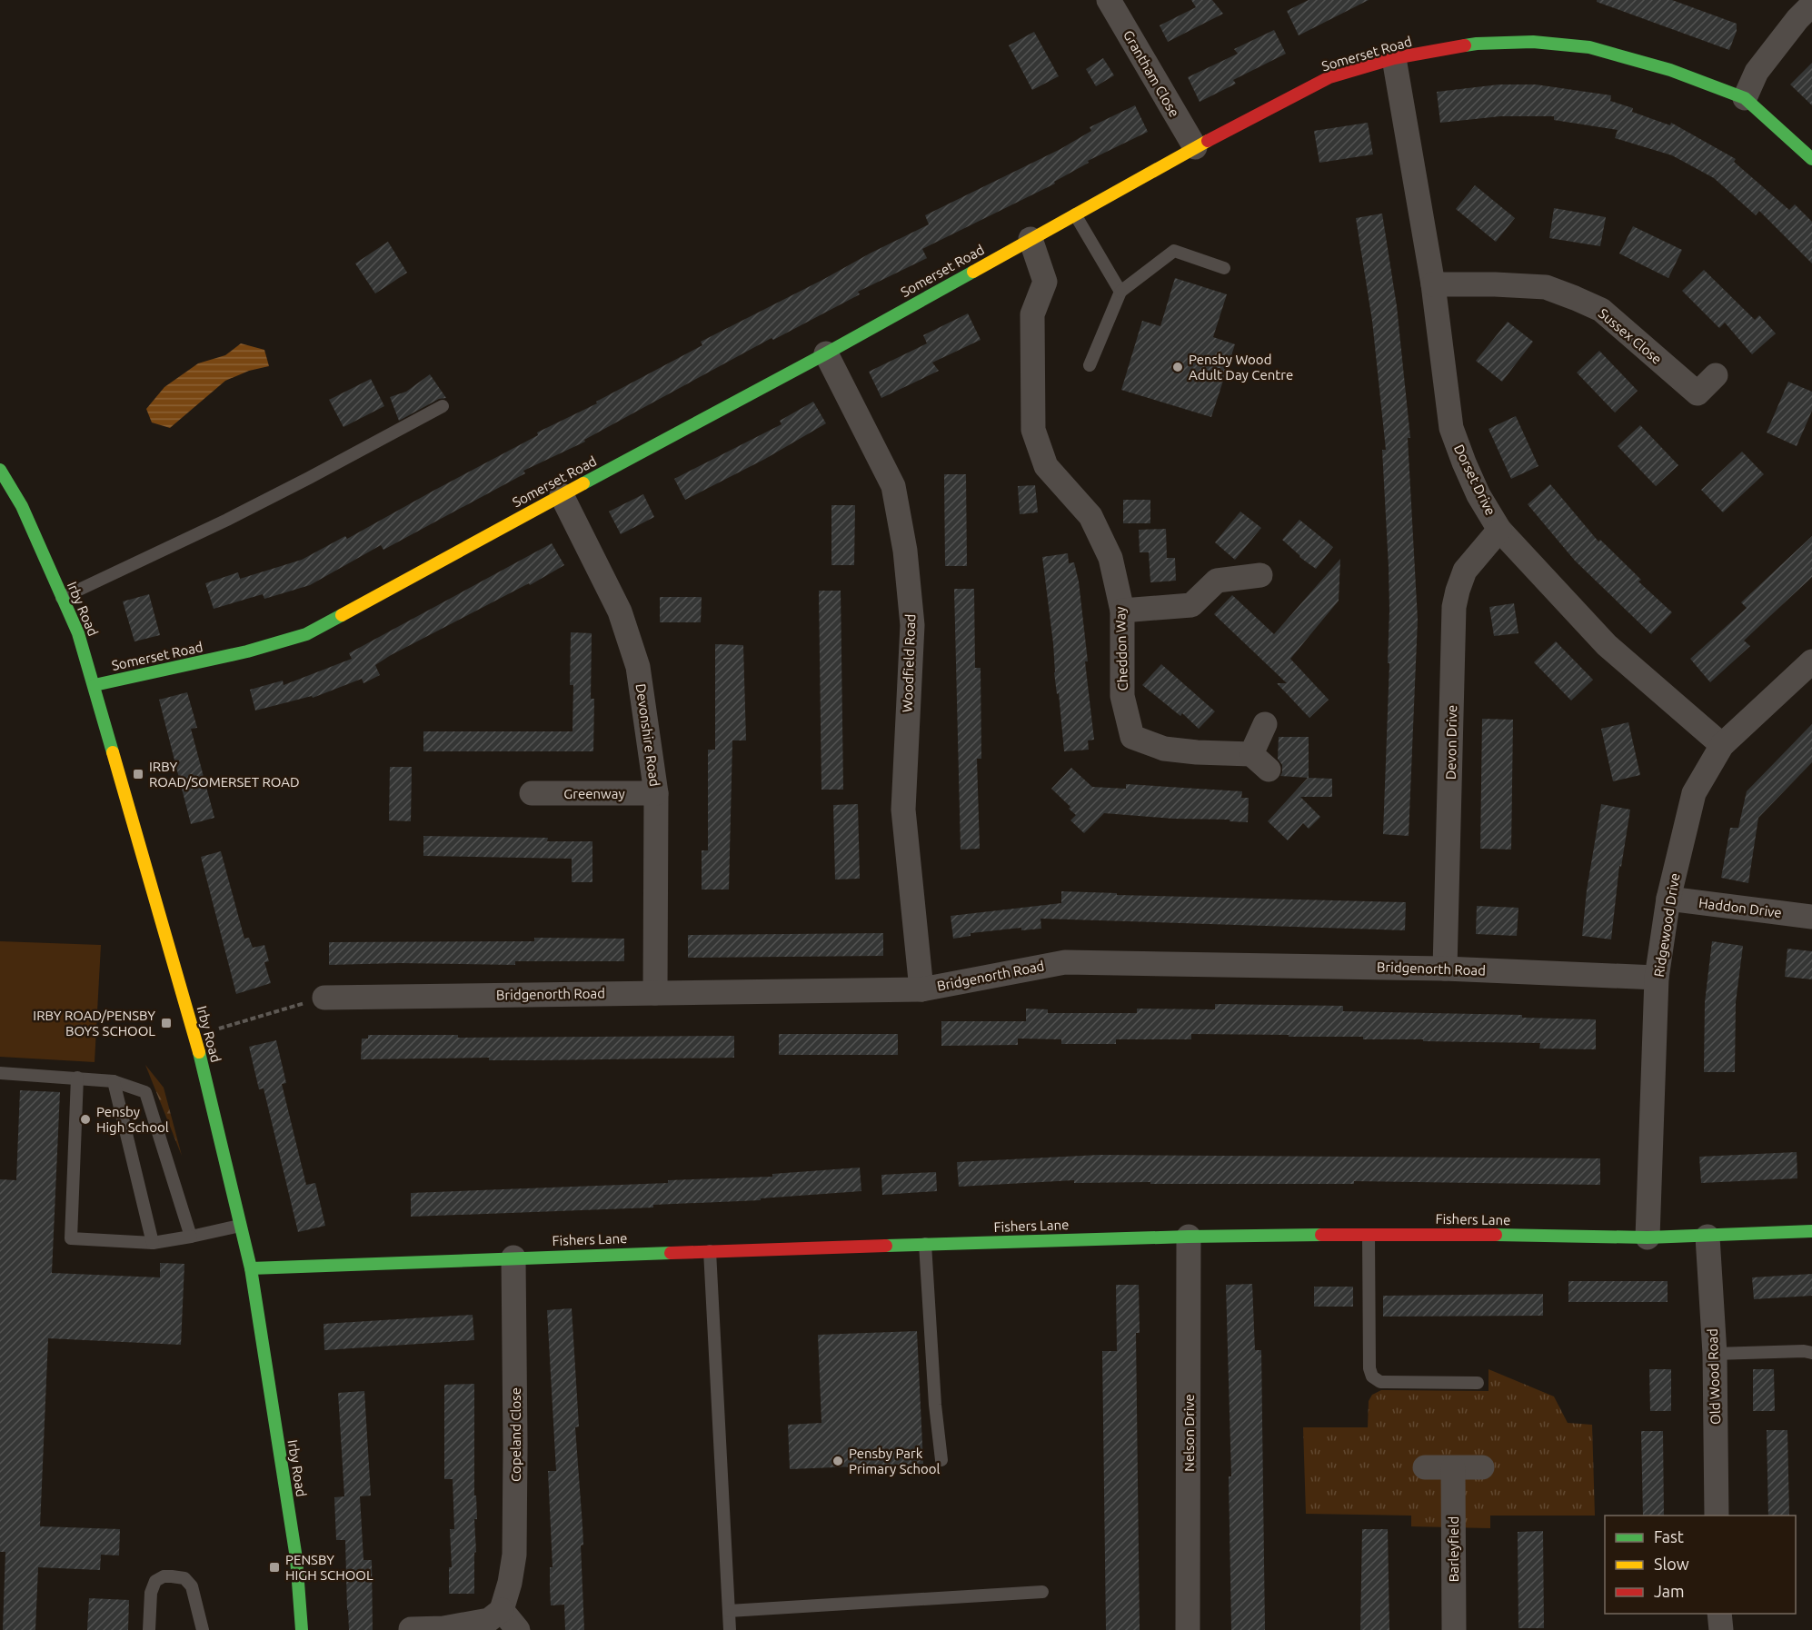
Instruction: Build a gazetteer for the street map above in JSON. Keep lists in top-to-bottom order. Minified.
{"streets":{"street":["Somerset Road","Grantham Close","Sussex Close","Dorset Drive","Irby Road","Cheddon Way","Woodfield Road","Devonshire Road","Devon Drive","Greenway","Haddon Drive","Ridgewood Drive","Bridgenorth Road","Fishers Lane","Old Wood Road","Nelson Drive","Copeland Close","Barleyfield"]},"crossings":[["Somerset Road","Grantham Close"],["Somerset Road","Dorset Drive"],["Somerset Road","Irby Road"],["Somerset Road","Cheddon Way"],["Somerset Road","Woodfield Road"],["Somerset Road","Devonshire Road"],["Sussex Close","Dorset Drive"],["Dorset Drive","Devon Drive"],["Dorset Drive","Ridgewood Drive"],["Irby Road","Fishers Lane"],["Woodfield Road","Bridgenorth Road"],["Devonshire Road","Greenway"],["Devonshire Road","Bridgenorth Road"],["Devon Drive","Bridgenorth Road"],["Haddon Drive","Ridgewood Drive"],["Ridgewood Drive","Bridgenorth Road"],["Ridgewood Drive","Fishers Lane"],["Fishers Lane","Old Wood Road"],["Fishers Lane","Nelson Drive"],["Fishers Lane","Copeland Close"]],"places":{"other":["Pensby Wood Adult Day Centre","Pensby High School","Pensby Park Primary School"],"transit":["IRBY ROAD/SOMERSET ROAD","IRBY ROAD/PENSBY BOYS SCHOOL","PENSBY HIGH SCHOOL"]},"legend":["Fast","Slow","Jam"]}
